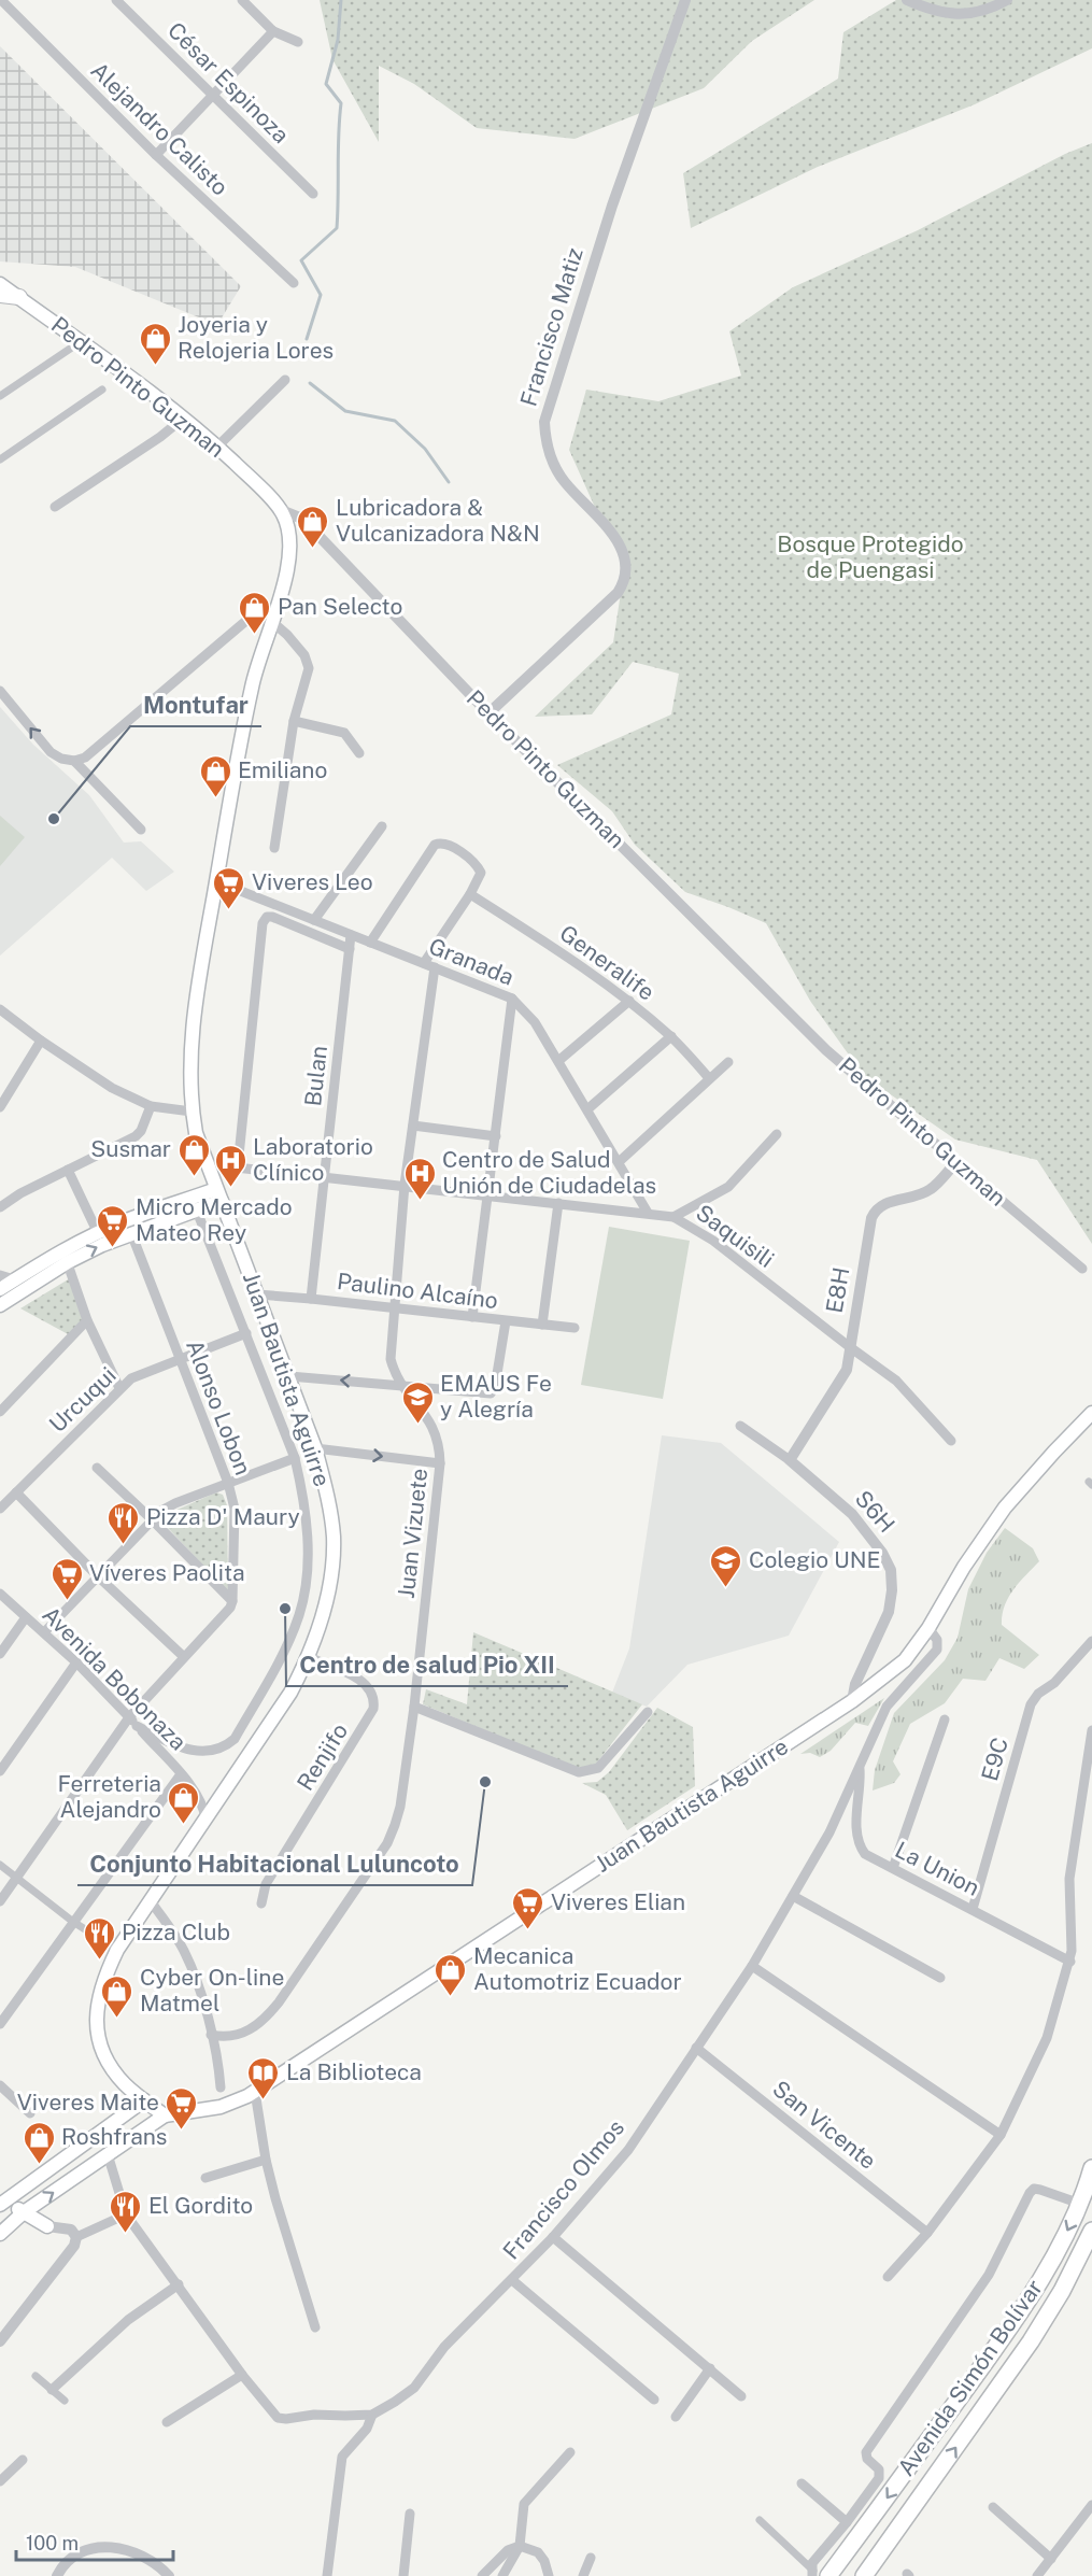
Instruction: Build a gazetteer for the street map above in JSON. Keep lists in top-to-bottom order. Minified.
{"streets":{"highway":["Avenida Simón Bolívar"],"main road":["Pedro Pinto Guzman","Juan Bautista Aguirre"],"street":["César Espinoza","Alejandro Calisto","Francisco Matiz","Granada","Generalife","Bulan","Saquisili","E8H","Paulino Alcaíno","Urcuqui","Alonso Lobon","S6H","Juan Vizuete","Avenida Bobonaza","Renjifo","E9C","La Union","San Vicente","Francisco Olmos"]},"crossings":[["Francisco Matiz","Pedro Pinto Guzman"],["Pedro Pinto Guzman","E8H"],["Pedro Pinto Guzman","Juan Bautista Aguirre"],["Granada","Bulan"],["Granada","Saquisili"],["Granada","Juan Bautista Aguirre"],["Granada","Juan Vizuete"],["Bulan","Saquisili"],["Bulan","Paulino Alcaíno"],["Saquisili","E8H"],["Saquisili","Juan Bautista Aguirre"],["Saquisili","Juan Vizuete"],["E8H","S6H"],["Paulino Alcaíno","Juan Bautista Aguirre"],["Paulino Alcaíno","Juan Vizuete"],["Juan Bautista Aguirre","S6H"],["Juan Bautista Aguirre","Avenida Bobonaza"],["Juan Bautista Aguirre","Renjifo"],["Juan Bautista Aguirre","Francisco Olmos"],["Urcuqui","Alonso Lobon"],["E9C","La Union"],["La Union","Francisco Olmos"],["San Vicente","Francisco Olmos"]],"parks":["Bosque Protegido de Puengasi"],"places":{"shop":["Joyeria y Relojeria Lores","Lubricadora & Vulcanizadora N&N","Pan Selecto","Emiliano","Susmar","Ferreteria Alejandro","Mecanica Automotriz Ecuador","Cyber On-line Matmel","Roshfrans"],"other":["Montufar","Centro de salud Pio XII","Conjunto Habitacional Luluncoto"],"supermarket":["Viveres Leo","Micro Mercado Mateo Rey","Víveres Paolita","Viveres Elian","Viveres Maite"],"hospital":["Laboratorio Clínico","Centro de Salud Unión de Ciudadelas"],"school or university":["EMAUS Fe y Alegría","Colegio UNE"],"restaurant":["Pizza D' Maury","Pizza Club","El Gordito"],"library":["La Biblioteca"]},"scale_bar":"100 m"}
